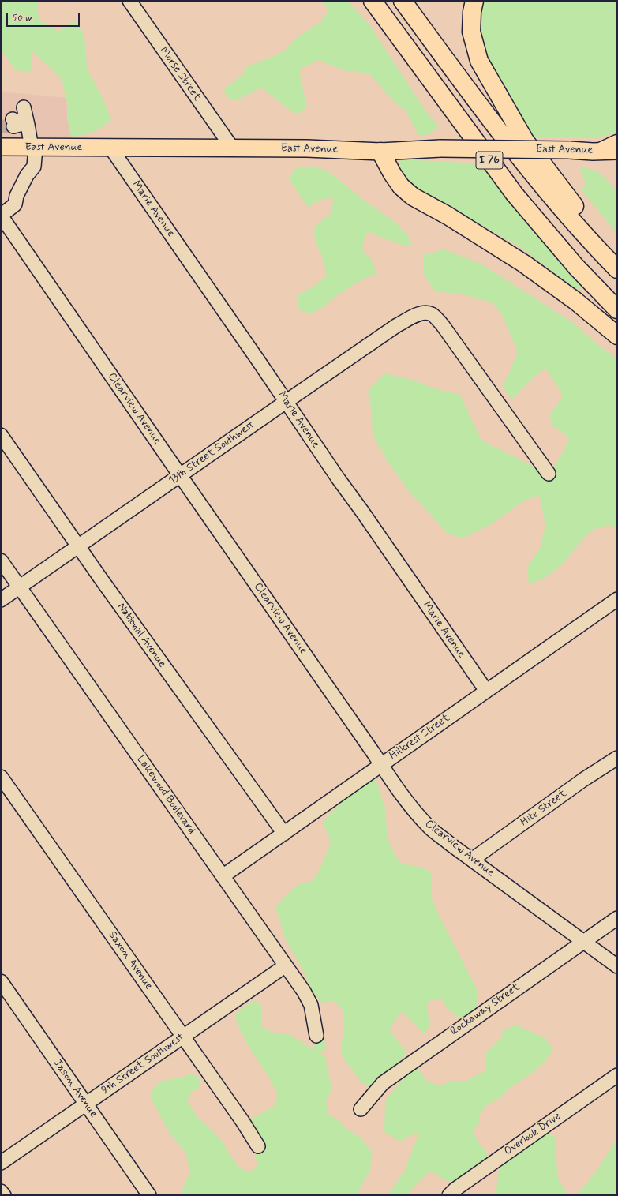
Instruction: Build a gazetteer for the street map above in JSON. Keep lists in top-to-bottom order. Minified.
{"streets":{"highway":["I 76"],"main road":["East Avenue"],"street":["Morse Street","Marie Avenue","Clearview Avenue","13th Street Southwest","National Avenue","Hillcrest Street","Lakewood Boulevard","Hite Street","Saxon Avenue","Rockaway Street","9th Street Southwest","Jason Avenue","Overlook Drive"]},"crossings":[["Morse Street","East Avenue"],["East Avenue","Marie Avenue"],["Marie Avenue","13th Street Southwest"],["Marie Avenue","Hillcrest Street"],["Clearview Avenue","13th Street Southwest"],["Clearview Avenue","Hillcrest Street"],["Clearview Avenue","Hite Street"],["Clearview Avenue","Rockaway Street"],["13th Street Southwest","National Avenue"],["13th Street Southwest","Lakewood Boulevard"],["National Avenue","Hillcrest Street"],["Hillcrest Street","Lakewood Boulevard"],["Lakewood Boulevard","9th Street Southwest"],["Saxon Avenue","9th Street Southwest"],["9th Street Southwest","Jason Avenue"]],"scale_bar":"50 m"}
